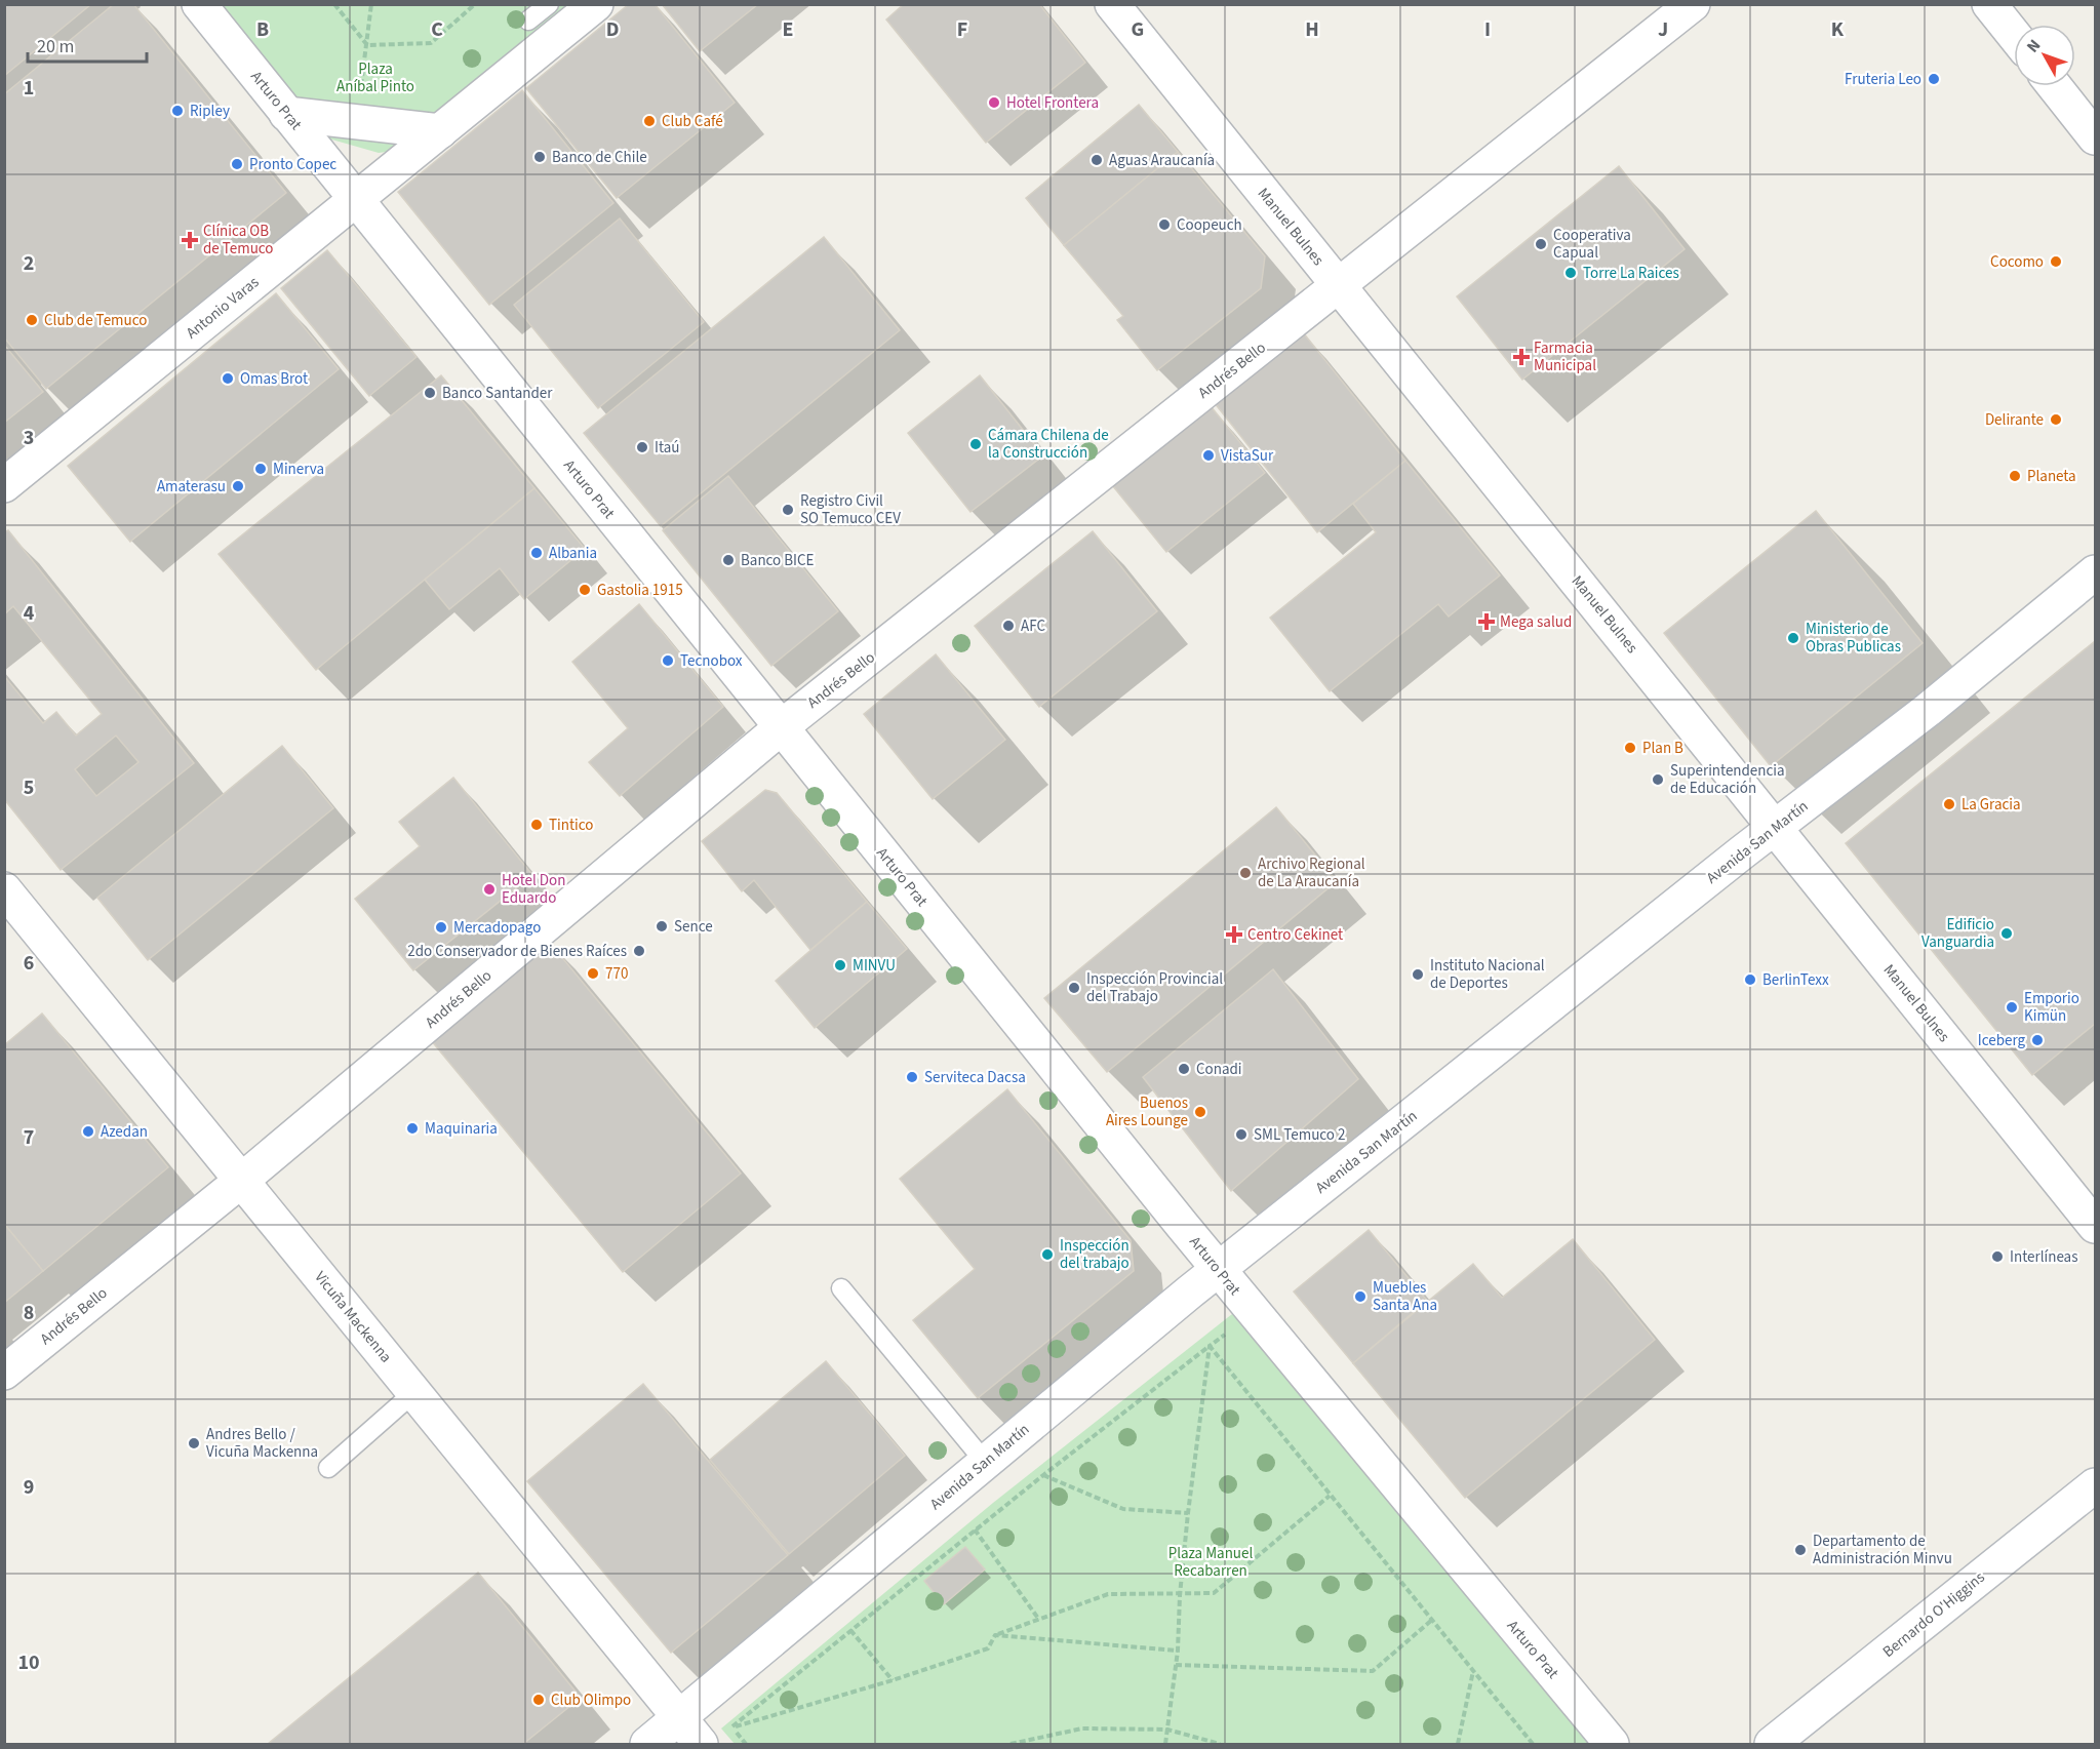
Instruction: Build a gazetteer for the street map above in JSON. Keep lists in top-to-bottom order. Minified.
{"streets":{"street":["Arturo Prat","Manuel Bulnes","Antonio Varas","Andrés Bello","Avenida San Martín","Vicuña Mackenna","Bernardo O'Higgins"]},"crossings":[["Arturo Prat","Antonio Varas"],["Arturo Prat","Andrés Bello"],["Arturo Prat","Avenida San Martín"],["Manuel Bulnes","Andrés Bello"],["Manuel Bulnes","Avenida San Martín"],["Andrés Bello","Vicuña Mackenna"],["Avenida San Martín","Vicuña Mackenna"]],"parks":["Plaza Aníbal Pinto","Plaza Manuel Recabarren"],"places":{"other":["Fruteria Leo","Hotel Frontera","Ripley","Club Café","Banco de Chile","Aguas Araucanía","Pronto Copec","Coopeuch","Cooperativa Capual","Cocomo","Torre La Raices","Club de Temuco","Omas Brot","Banco Santander","Delirante","Cámara Chilena de la Construcción","Itaú","VistaSur","Minerva","Planeta","Amaterasu","Registro Civil SO Temuco CEV","Albania","Banco BICE","Gastolia 1915","AFC","Ministerio de Obras Publicas","Tecnobox","Plan B","Superintendencia de Educación","La Gracia","Tintico","Archivo Regional de La Araucanía","Hotel Don Eduardo","Sence","Mercadopago","Edificio Vanguardia","2do Conservador de Bienes Raíces","MINVU","770","Instituto Nacional de Deportes","BerlinTexx","Inspección Provincial del Trabajo","Emporio Kimün","Iceberg","Conadi","Serviteca Dacsa","Buenos Aires Lounge","Maquinaria","Azedan","SML Temuco 2","Inspección del trabajo","Interlíneas","Muebles Santa Ana","Andres Bello / Vicuña Mackenna","Departamento de Administración Minvu","Club Olimpo"],"health":["Clínica OB de Temuco","Farmacia Municipal","Mega salud","Centro Cekinet"]},"scale_bar":"20 m","north":"top left","grid":{"columns":["B","C","D","E","F","G","H","I","J","K"],"rows":["1","2","3","4","5","6","7","8","9","10"]}}
